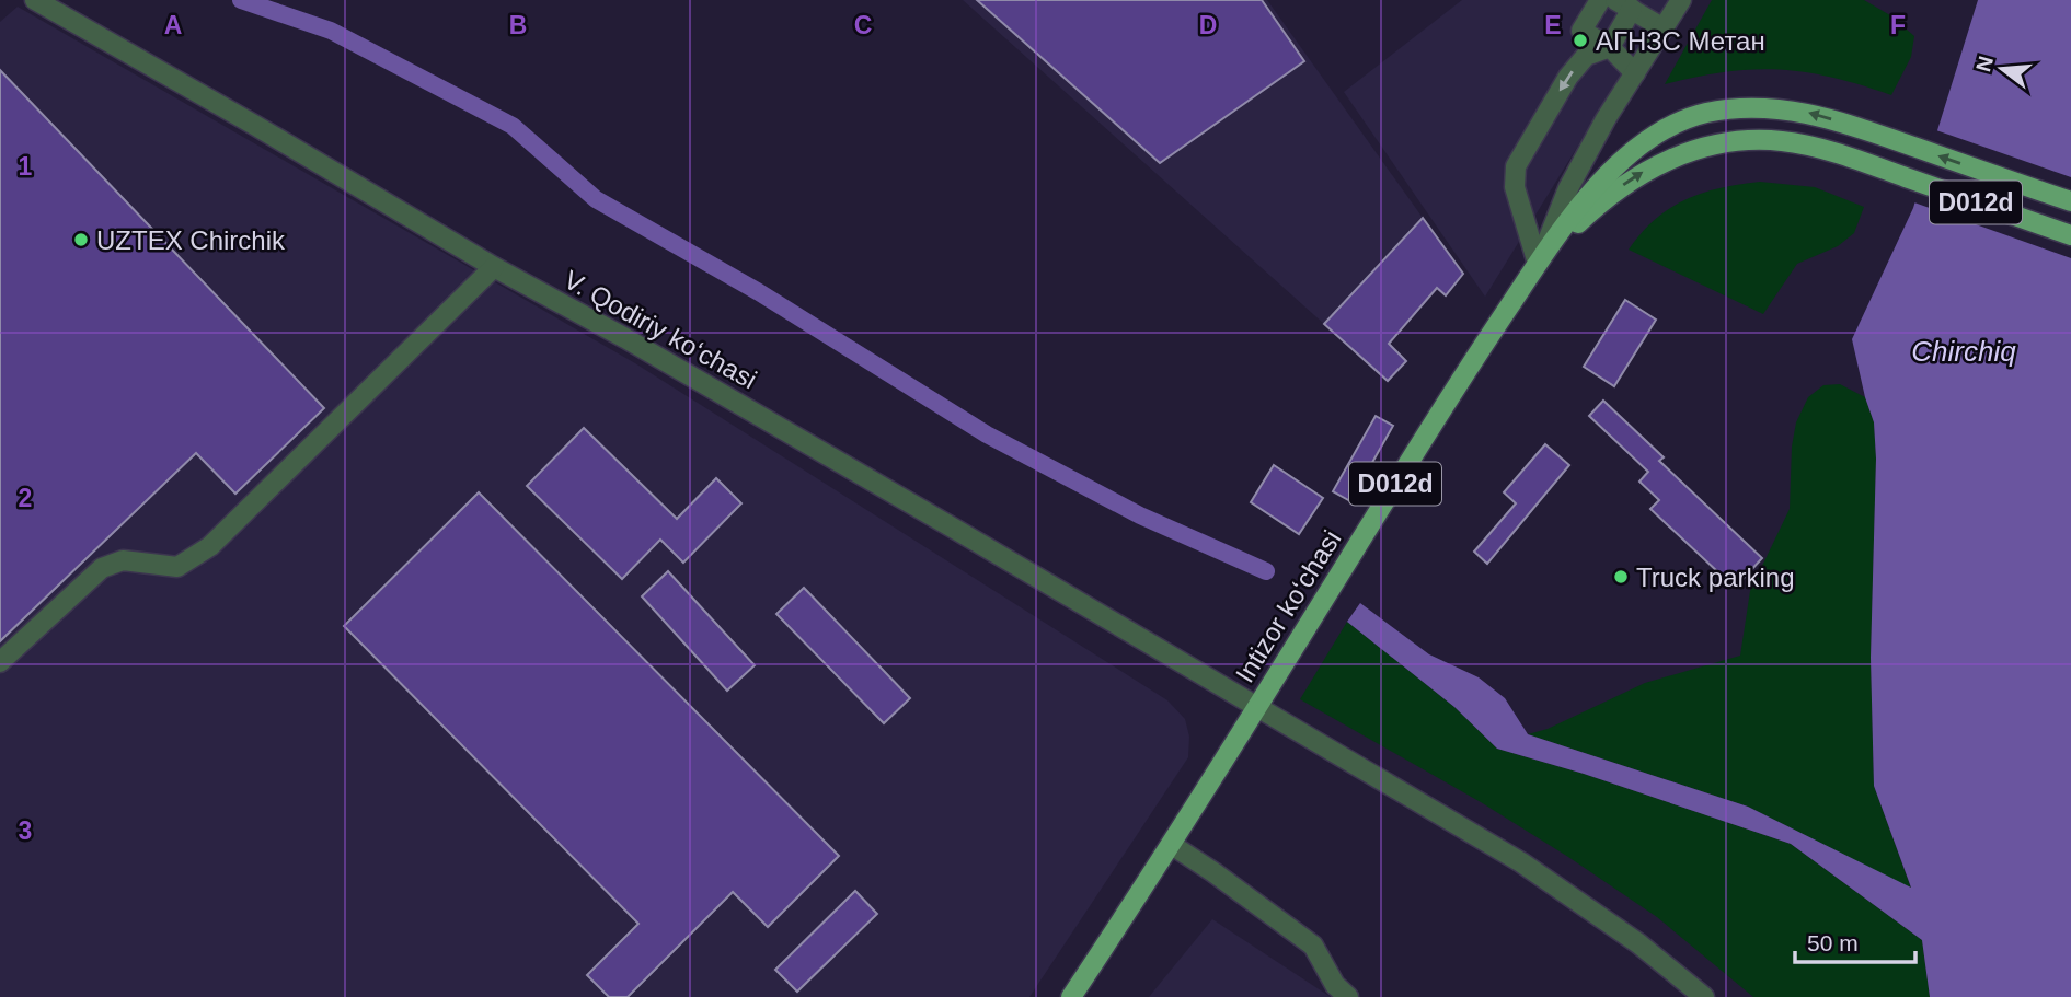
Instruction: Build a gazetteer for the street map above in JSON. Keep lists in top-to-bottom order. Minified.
{"streets":{"main road":["D012d","Intizor ko‘chasi"],"street":["V. Qodiriy ko‘chasi"]},"crossings":[["D012d","Intizor ko‘chasi"],["V. Qodiriy ko‘chasi","Intizor ko‘chasi"]],"water":["Chirchiq"],"places":["АГНЗС Метан","UZTEX Chirchik","Truck parking"],"scale_bar":"50 m","north":"left","grid":{"columns":["A","B","C","D","E","F"],"rows":["1","2","3"]}}
